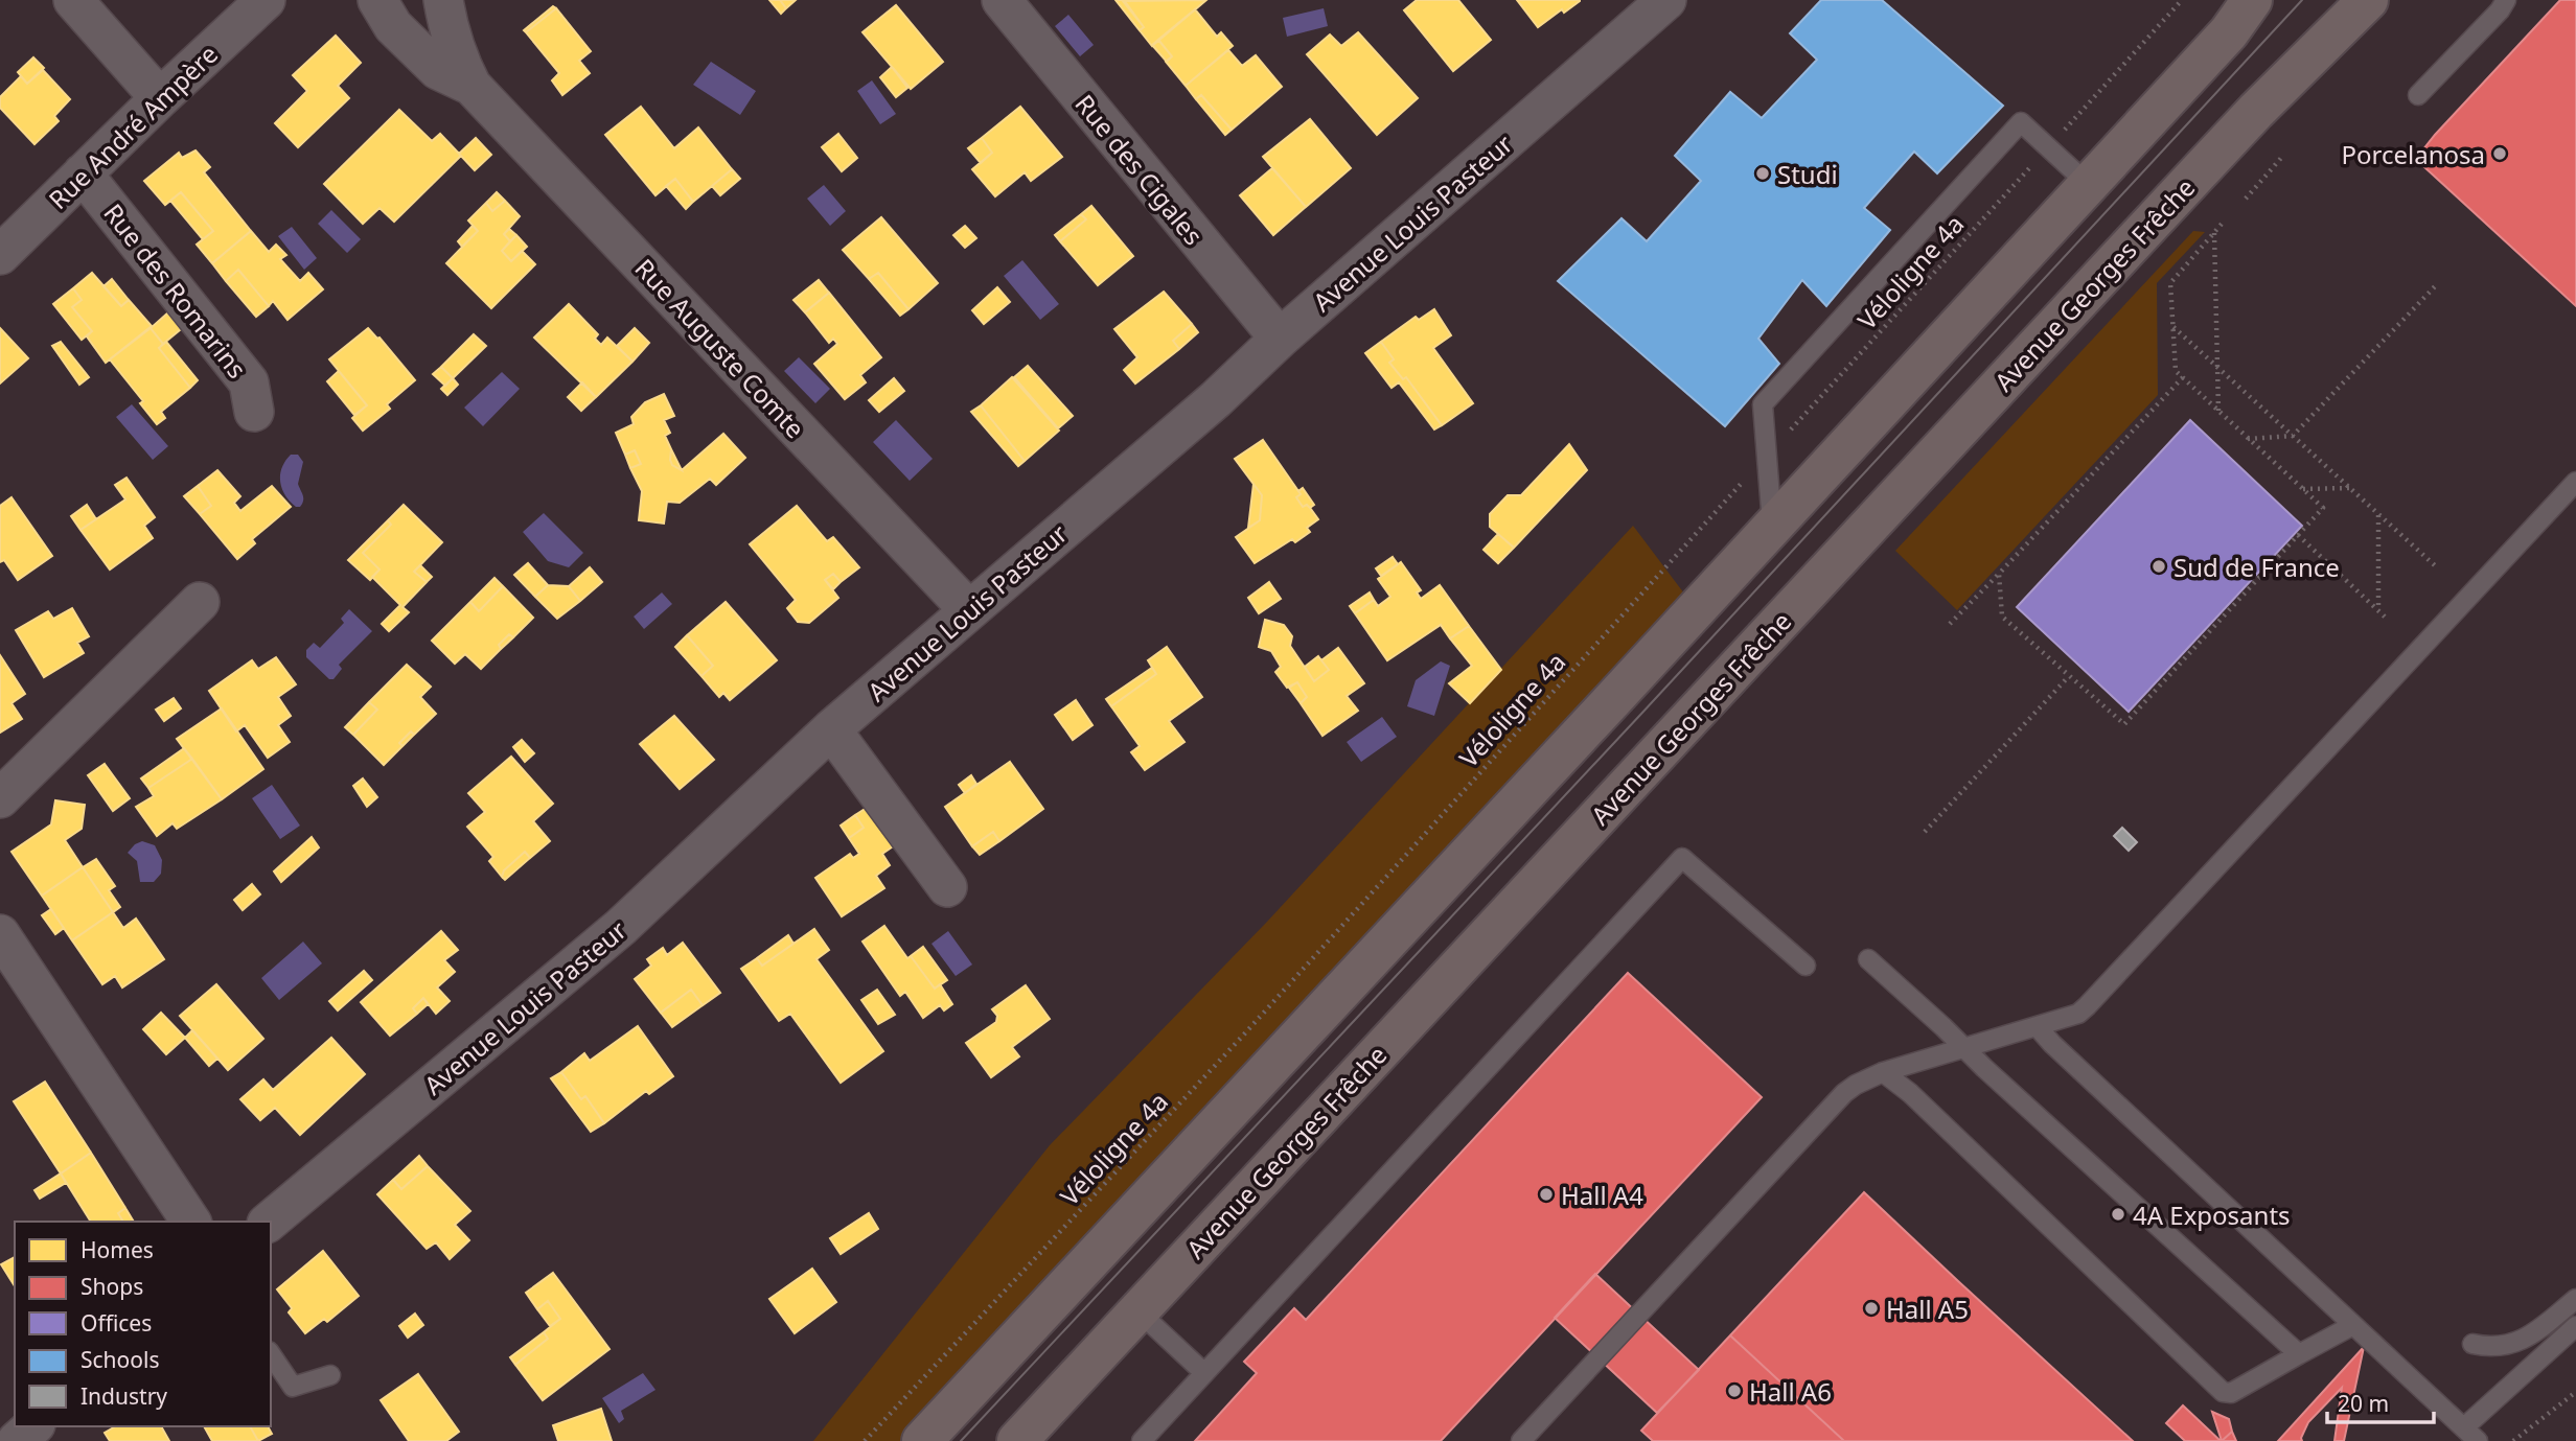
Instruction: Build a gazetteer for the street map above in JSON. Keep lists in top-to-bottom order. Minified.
{"streets":{"main road":["Avenue Georges Frêche"],"street":["Rue André Ampère","Rue des Cigales","Avenue Louis Pasteur","Rue des Romarins","Rue Auguste Comte"],"path":["Véloligne 4a"]},"crossings":[["Rue André Ampère","Rue des Romarins"],["Rue des Cigales","Avenue Louis Pasteur"],["Avenue Louis Pasteur","Rue Auguste Comte"]],"places":["Porcelanosa","Studi","Sud de France","Hall A4","4A Exposants","Hall A5","Hall A6"],"legend":["Homes","Shops","Offices","Schools","Industry"],"scale_bar":"20 m"}
